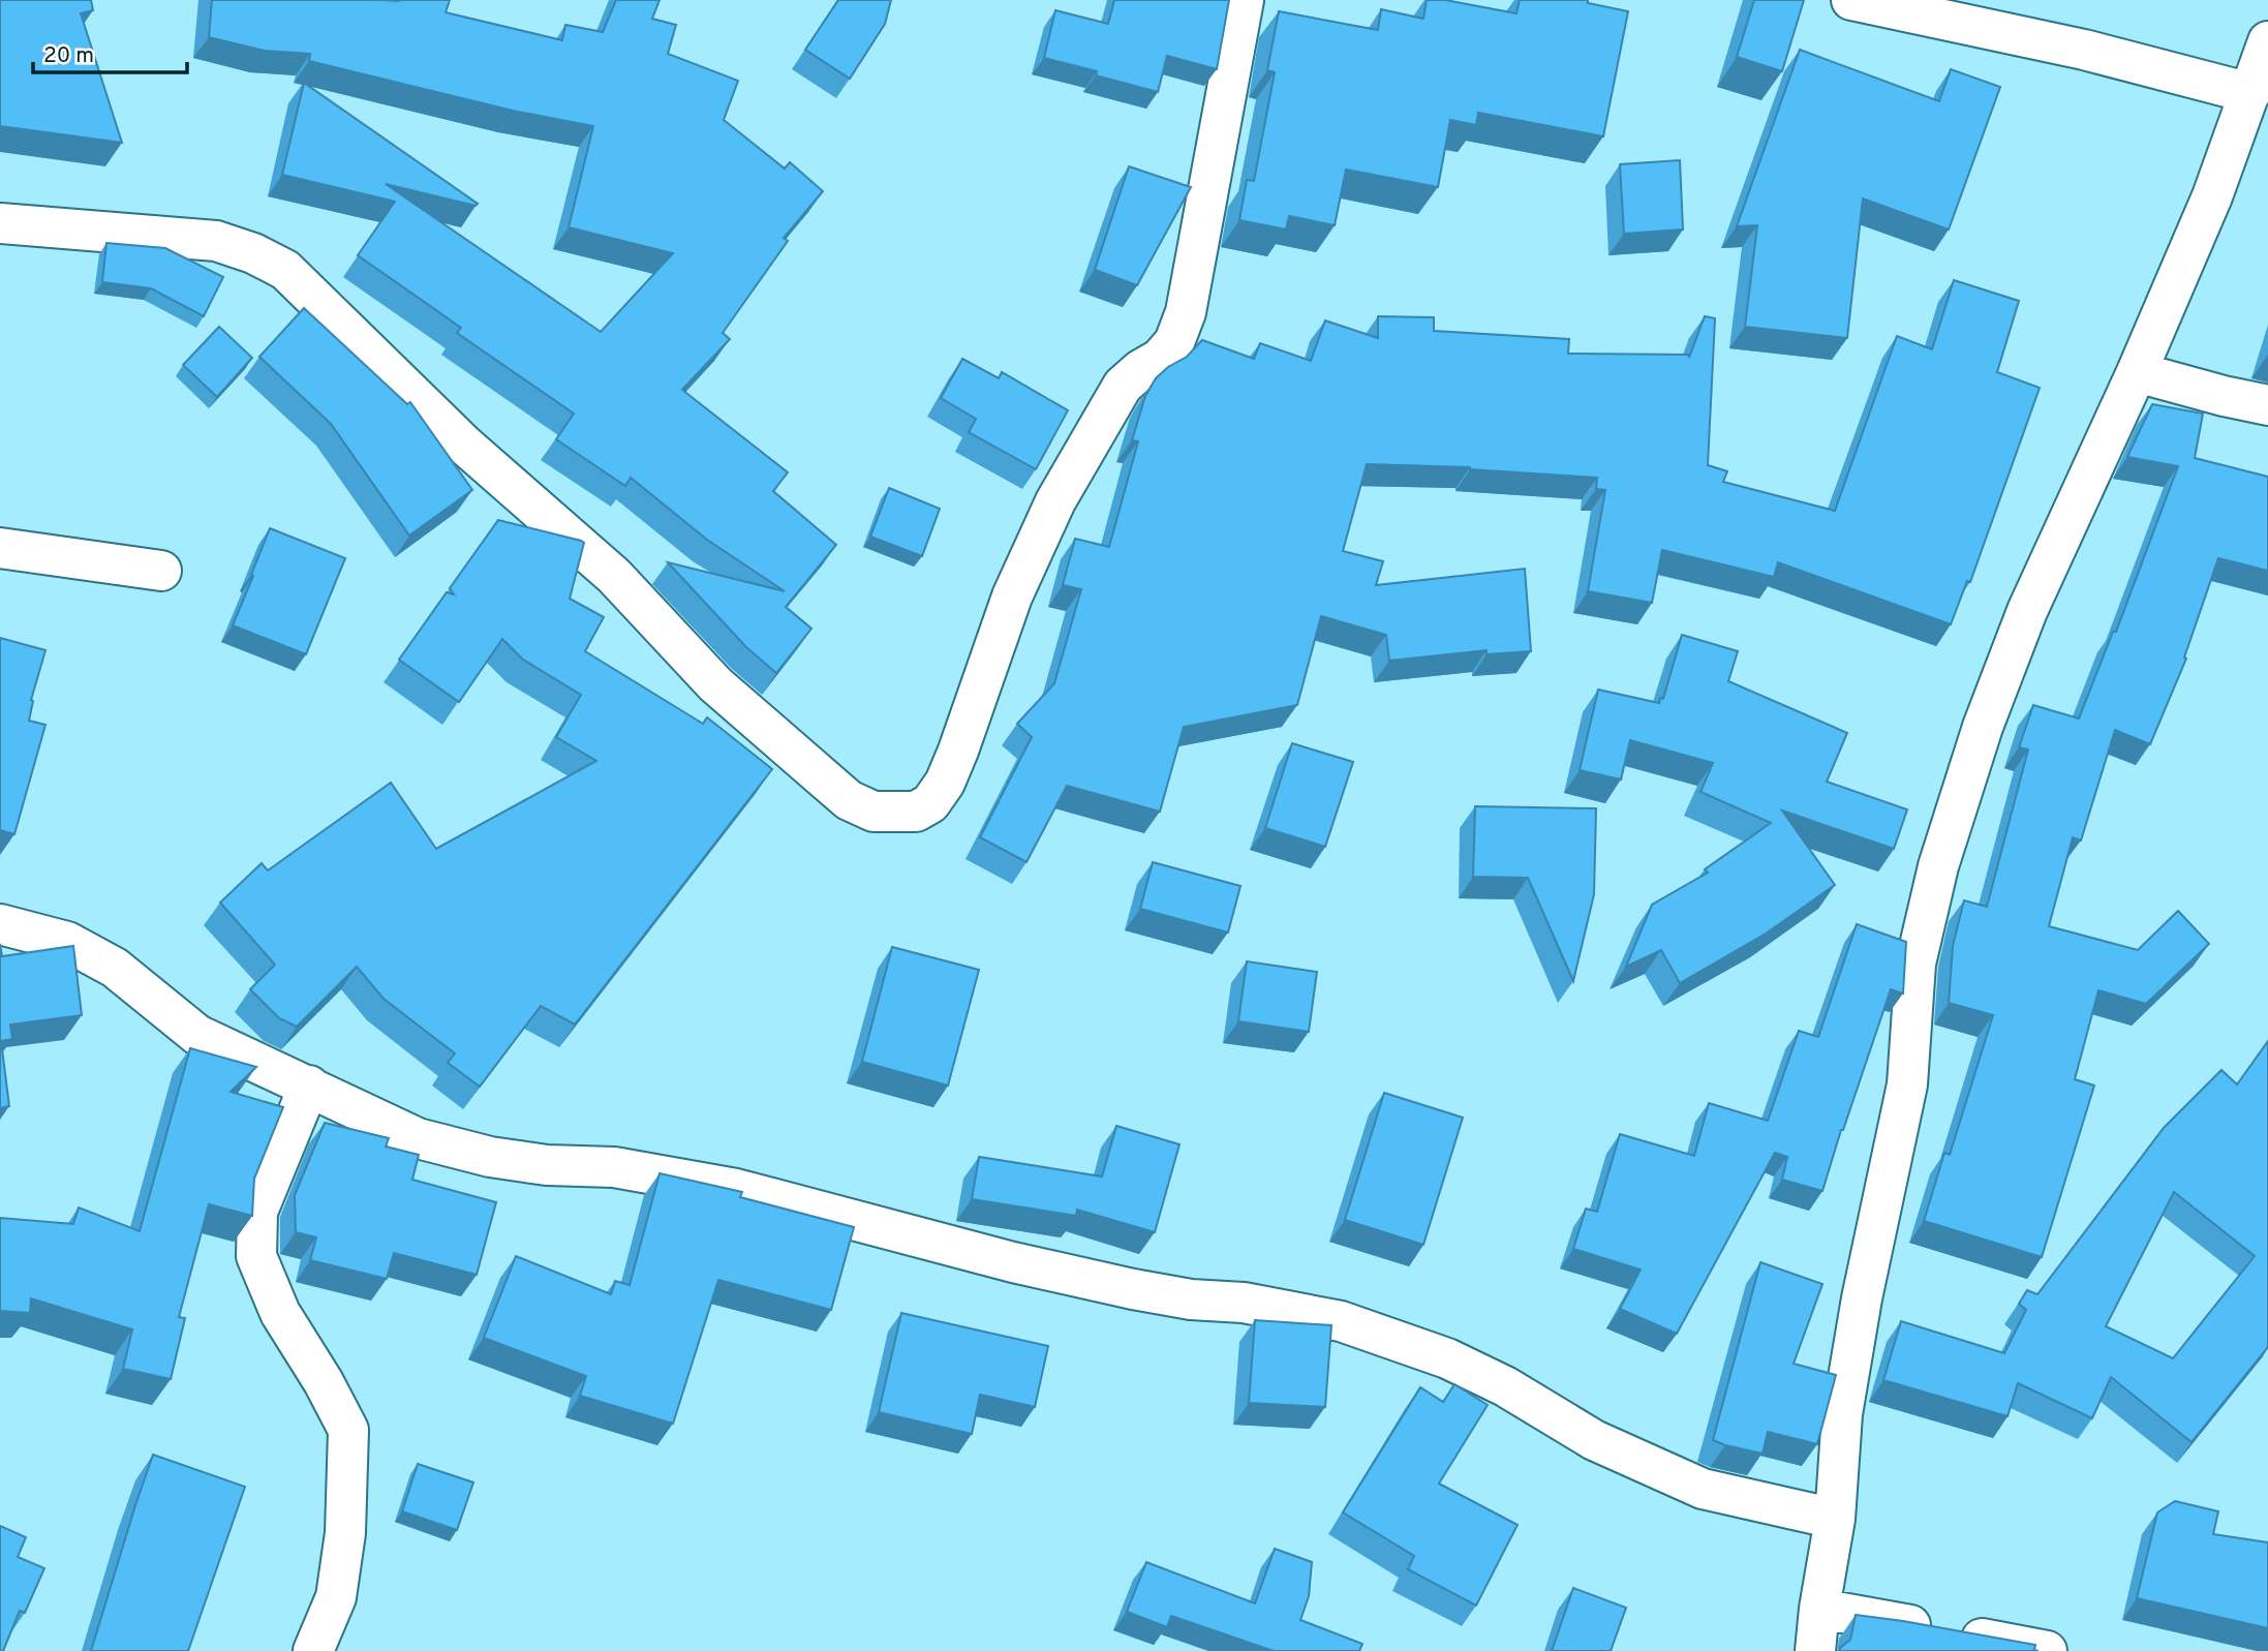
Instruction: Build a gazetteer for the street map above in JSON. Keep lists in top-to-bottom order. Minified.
{"scale_bar":"20 m"}
